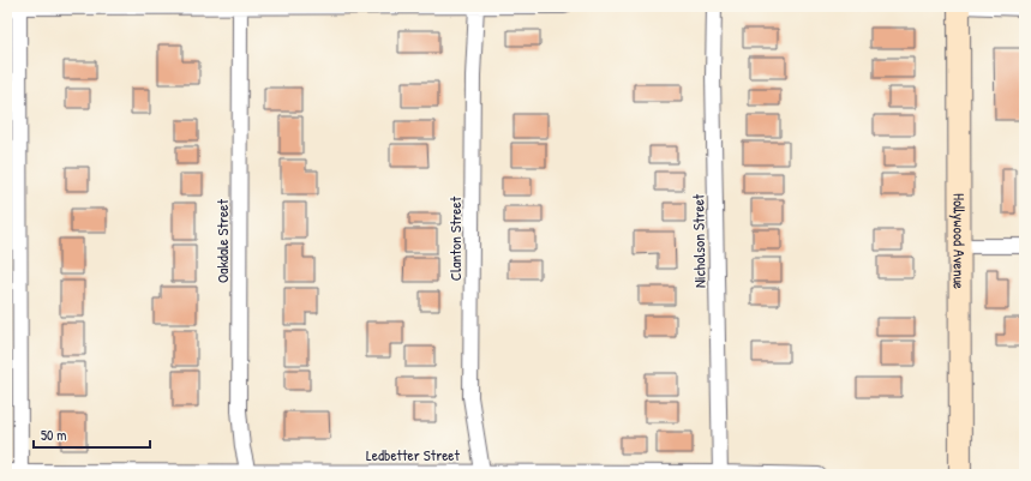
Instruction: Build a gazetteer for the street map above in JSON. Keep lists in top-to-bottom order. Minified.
{"streets":{"main road":["Hollywood Avenue"],"street":["Clanton Street","Oakdale Street","Nicholson Street","Ledbetter Street"]},"crossings":[["Clanton Street","Ledbetter Street"],["Oakdale Street","Ledbetter Street"],["Nicholson Street","Ledbetter Street"]],"scale_bar":"50 m"}
